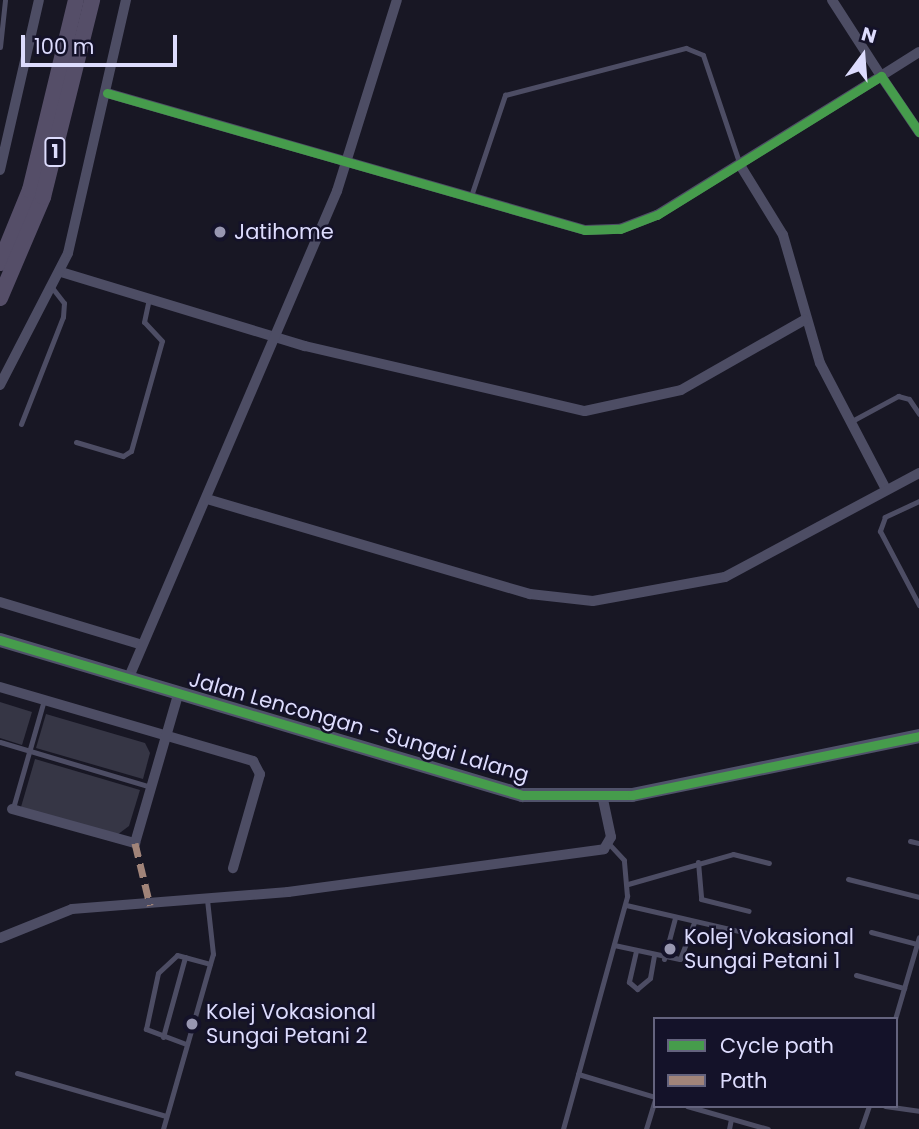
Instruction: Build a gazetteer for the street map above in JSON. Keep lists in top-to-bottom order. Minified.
{"streets":{"main road":["1"],"street":["Jalan Lencongan - Sungai Lalang"]},"places":["Jatihome","Kolej Vokasional Sungai Petani 1","Kolej Vokasional Sungai Petani 2"],"legend":["Cycle path","Path"],"scale_bar":"100 m","north":"top"}
